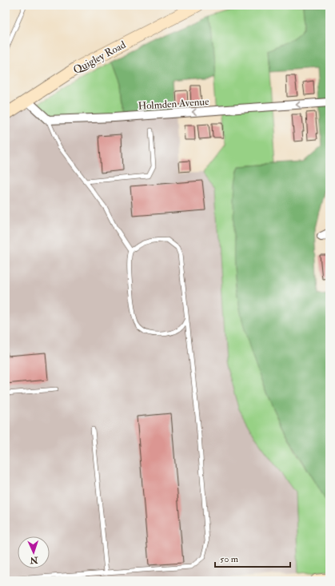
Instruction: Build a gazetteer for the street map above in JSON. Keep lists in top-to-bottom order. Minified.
{"streets":{"street":["Quigley Road","Holmden Avenue"]},"one_way":["Holmden Avenue"],"scale_bar":"50 m","north":"bottom"}
